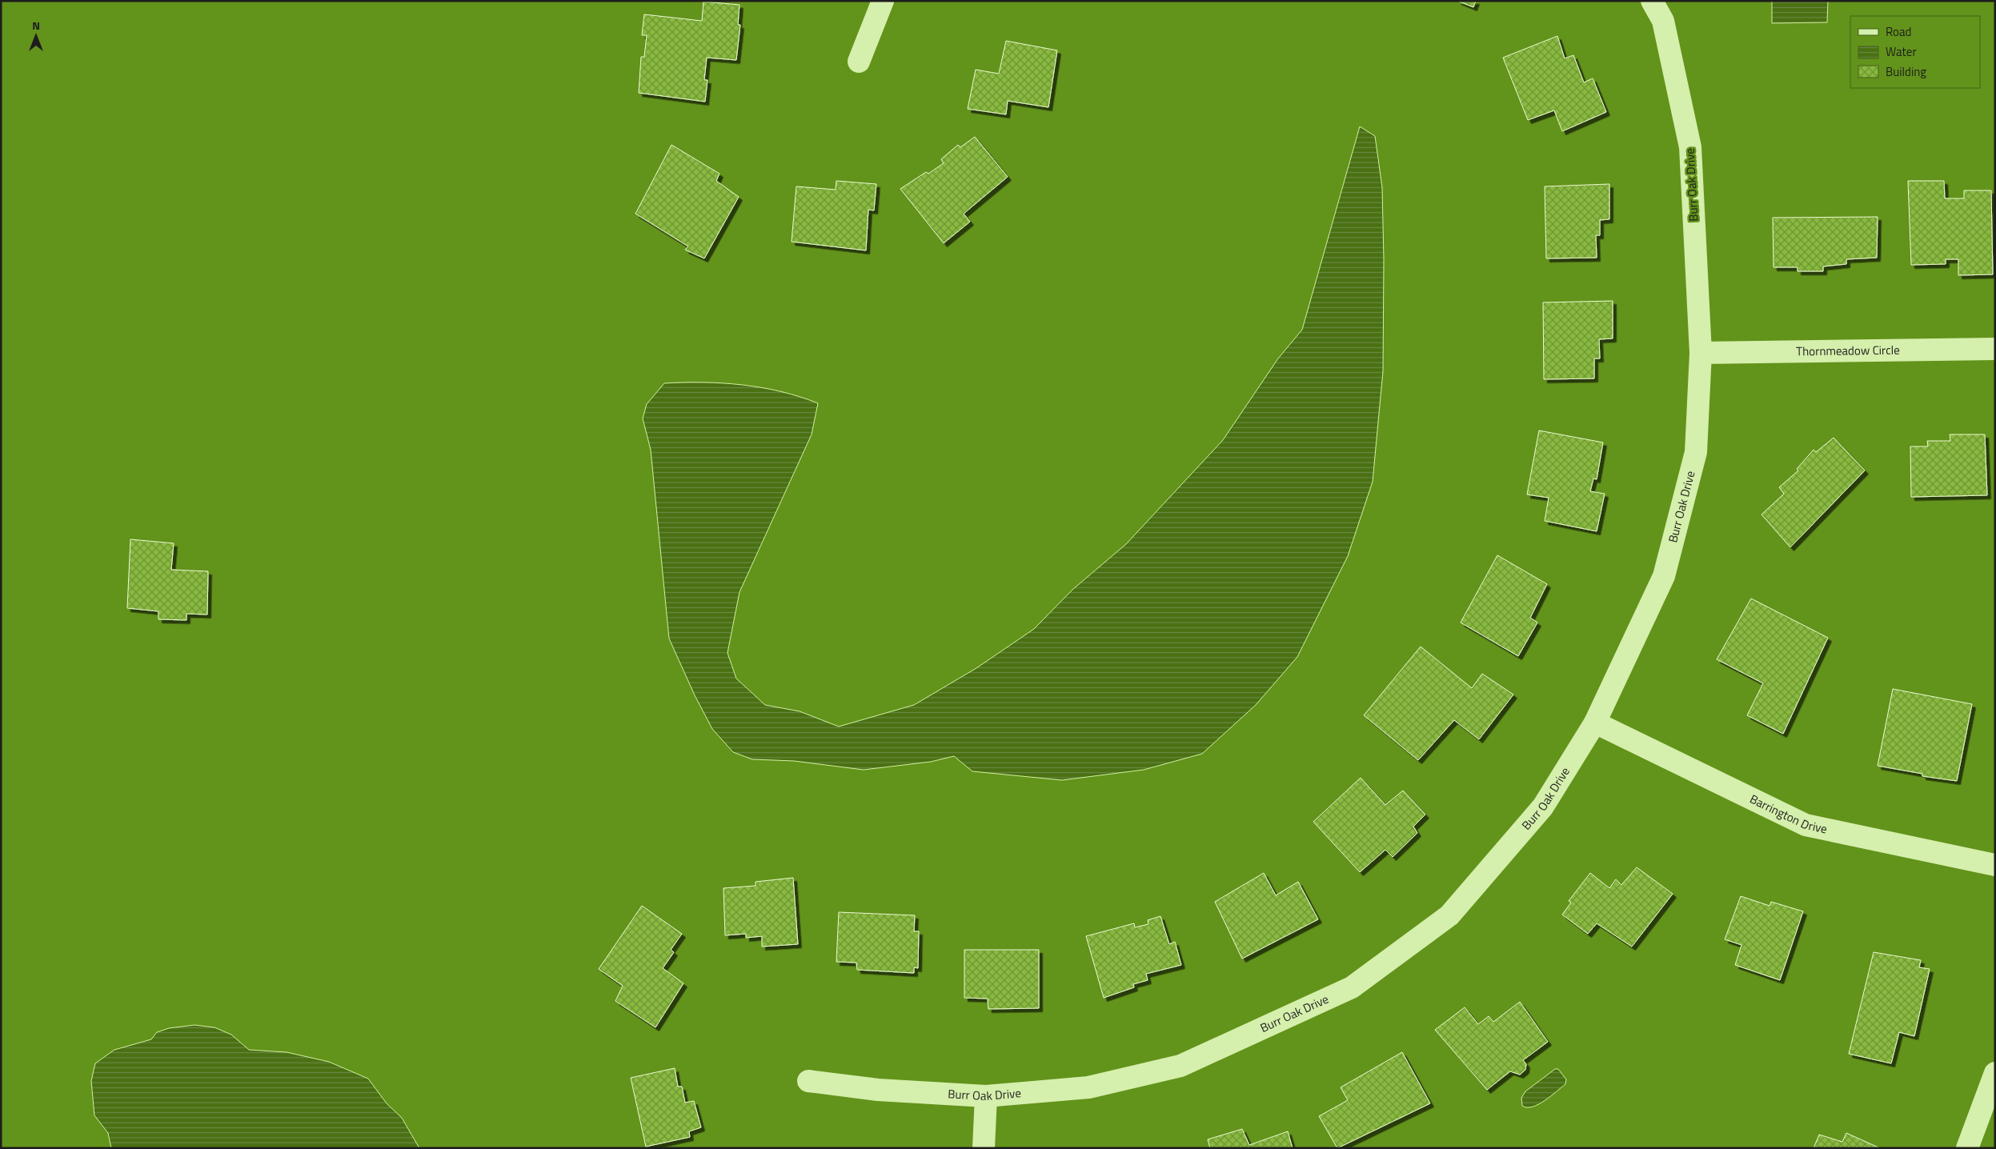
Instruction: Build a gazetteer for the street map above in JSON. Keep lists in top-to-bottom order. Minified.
{"streets":{"street":["Burr Oak Drive","Thornmeadow Circle","Barrington Drive"]},"crossings":[["Burr Oak Drive","Thornmeadow Circle"],["Burr Oak Drive","Barrington Drive"]],"legend":["Road","Water","Building"],"north":"top"}
